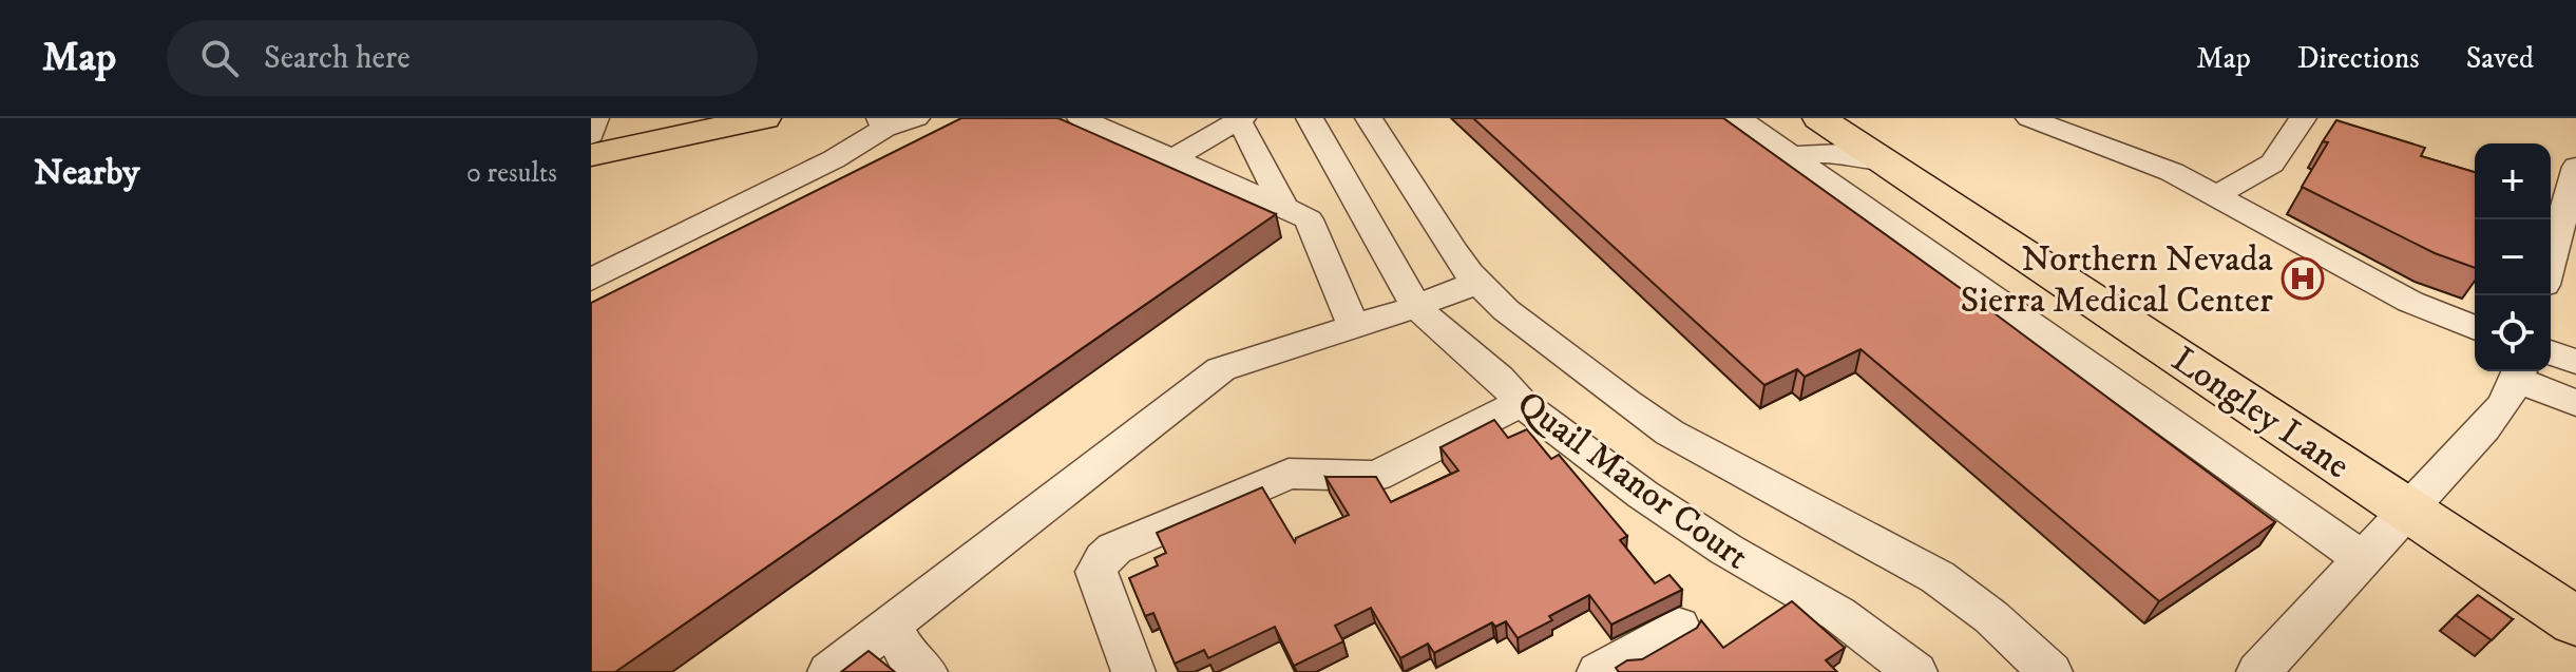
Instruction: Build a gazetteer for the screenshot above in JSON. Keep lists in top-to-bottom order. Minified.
{"streets":{"main road":["Longley Lane"],"street":["Quail Manor Court"]},"places":{"hospital":["Northern Nevada Sierra Medical Center"]},"page":{"header":"Map","search":"Search here","nav":["Map","Directions","Saved"],"heading":["Nearby","0 results"],"map_buttons":["+","−"]}}
